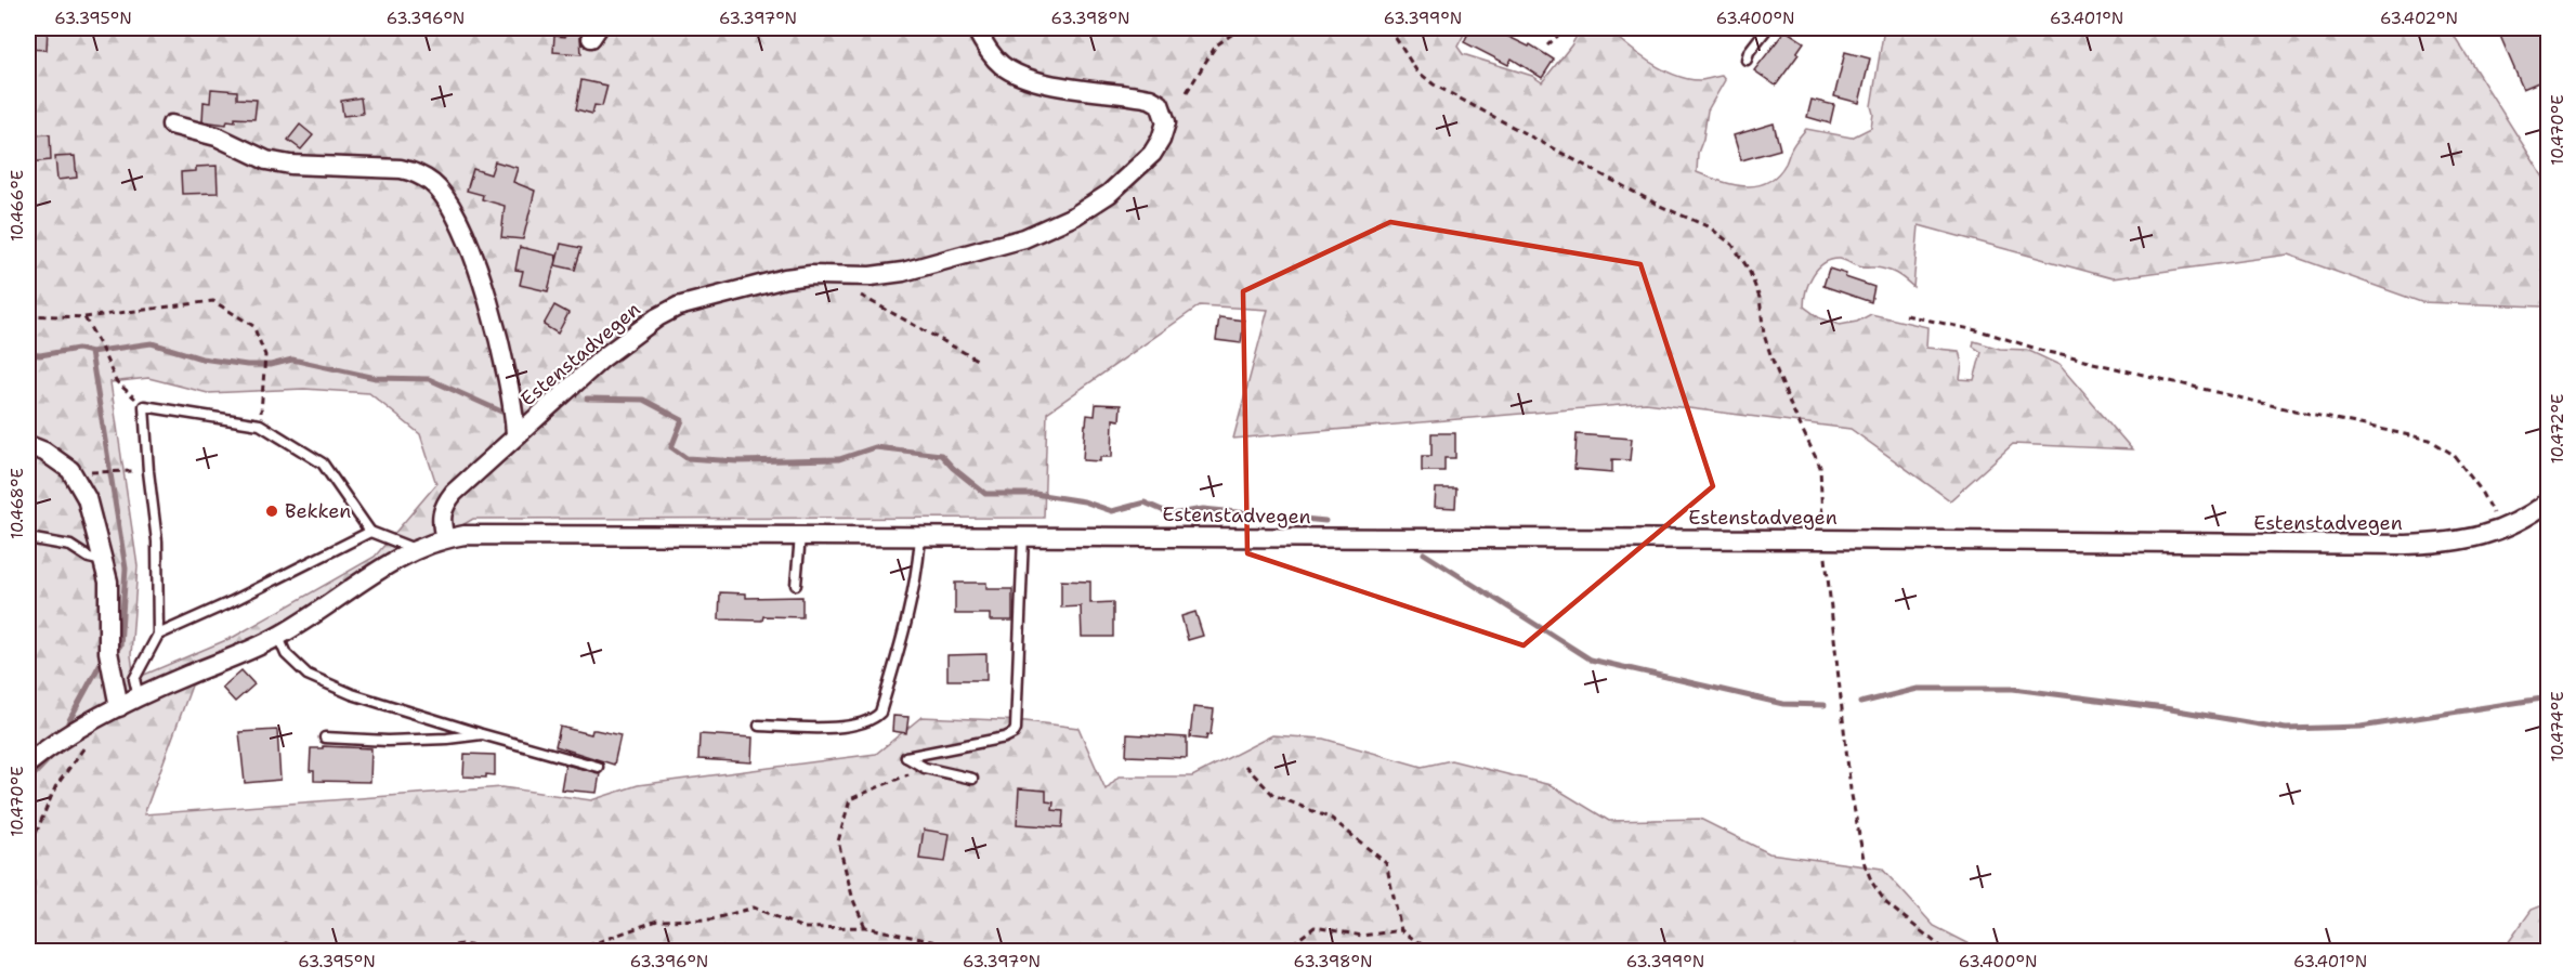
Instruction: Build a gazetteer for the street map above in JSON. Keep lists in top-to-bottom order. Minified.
{"streets":{"street":["Estenstadvegen"]},"places":["Bekken"],"coordinates":["63.395°N","63.396°N","63.397°N","63.398°N","63.399°N","63.400°N","63.401°N","63.402°N","10.470°E","10.466°E","10.472°E","10.468°E","10.474°E"]}
